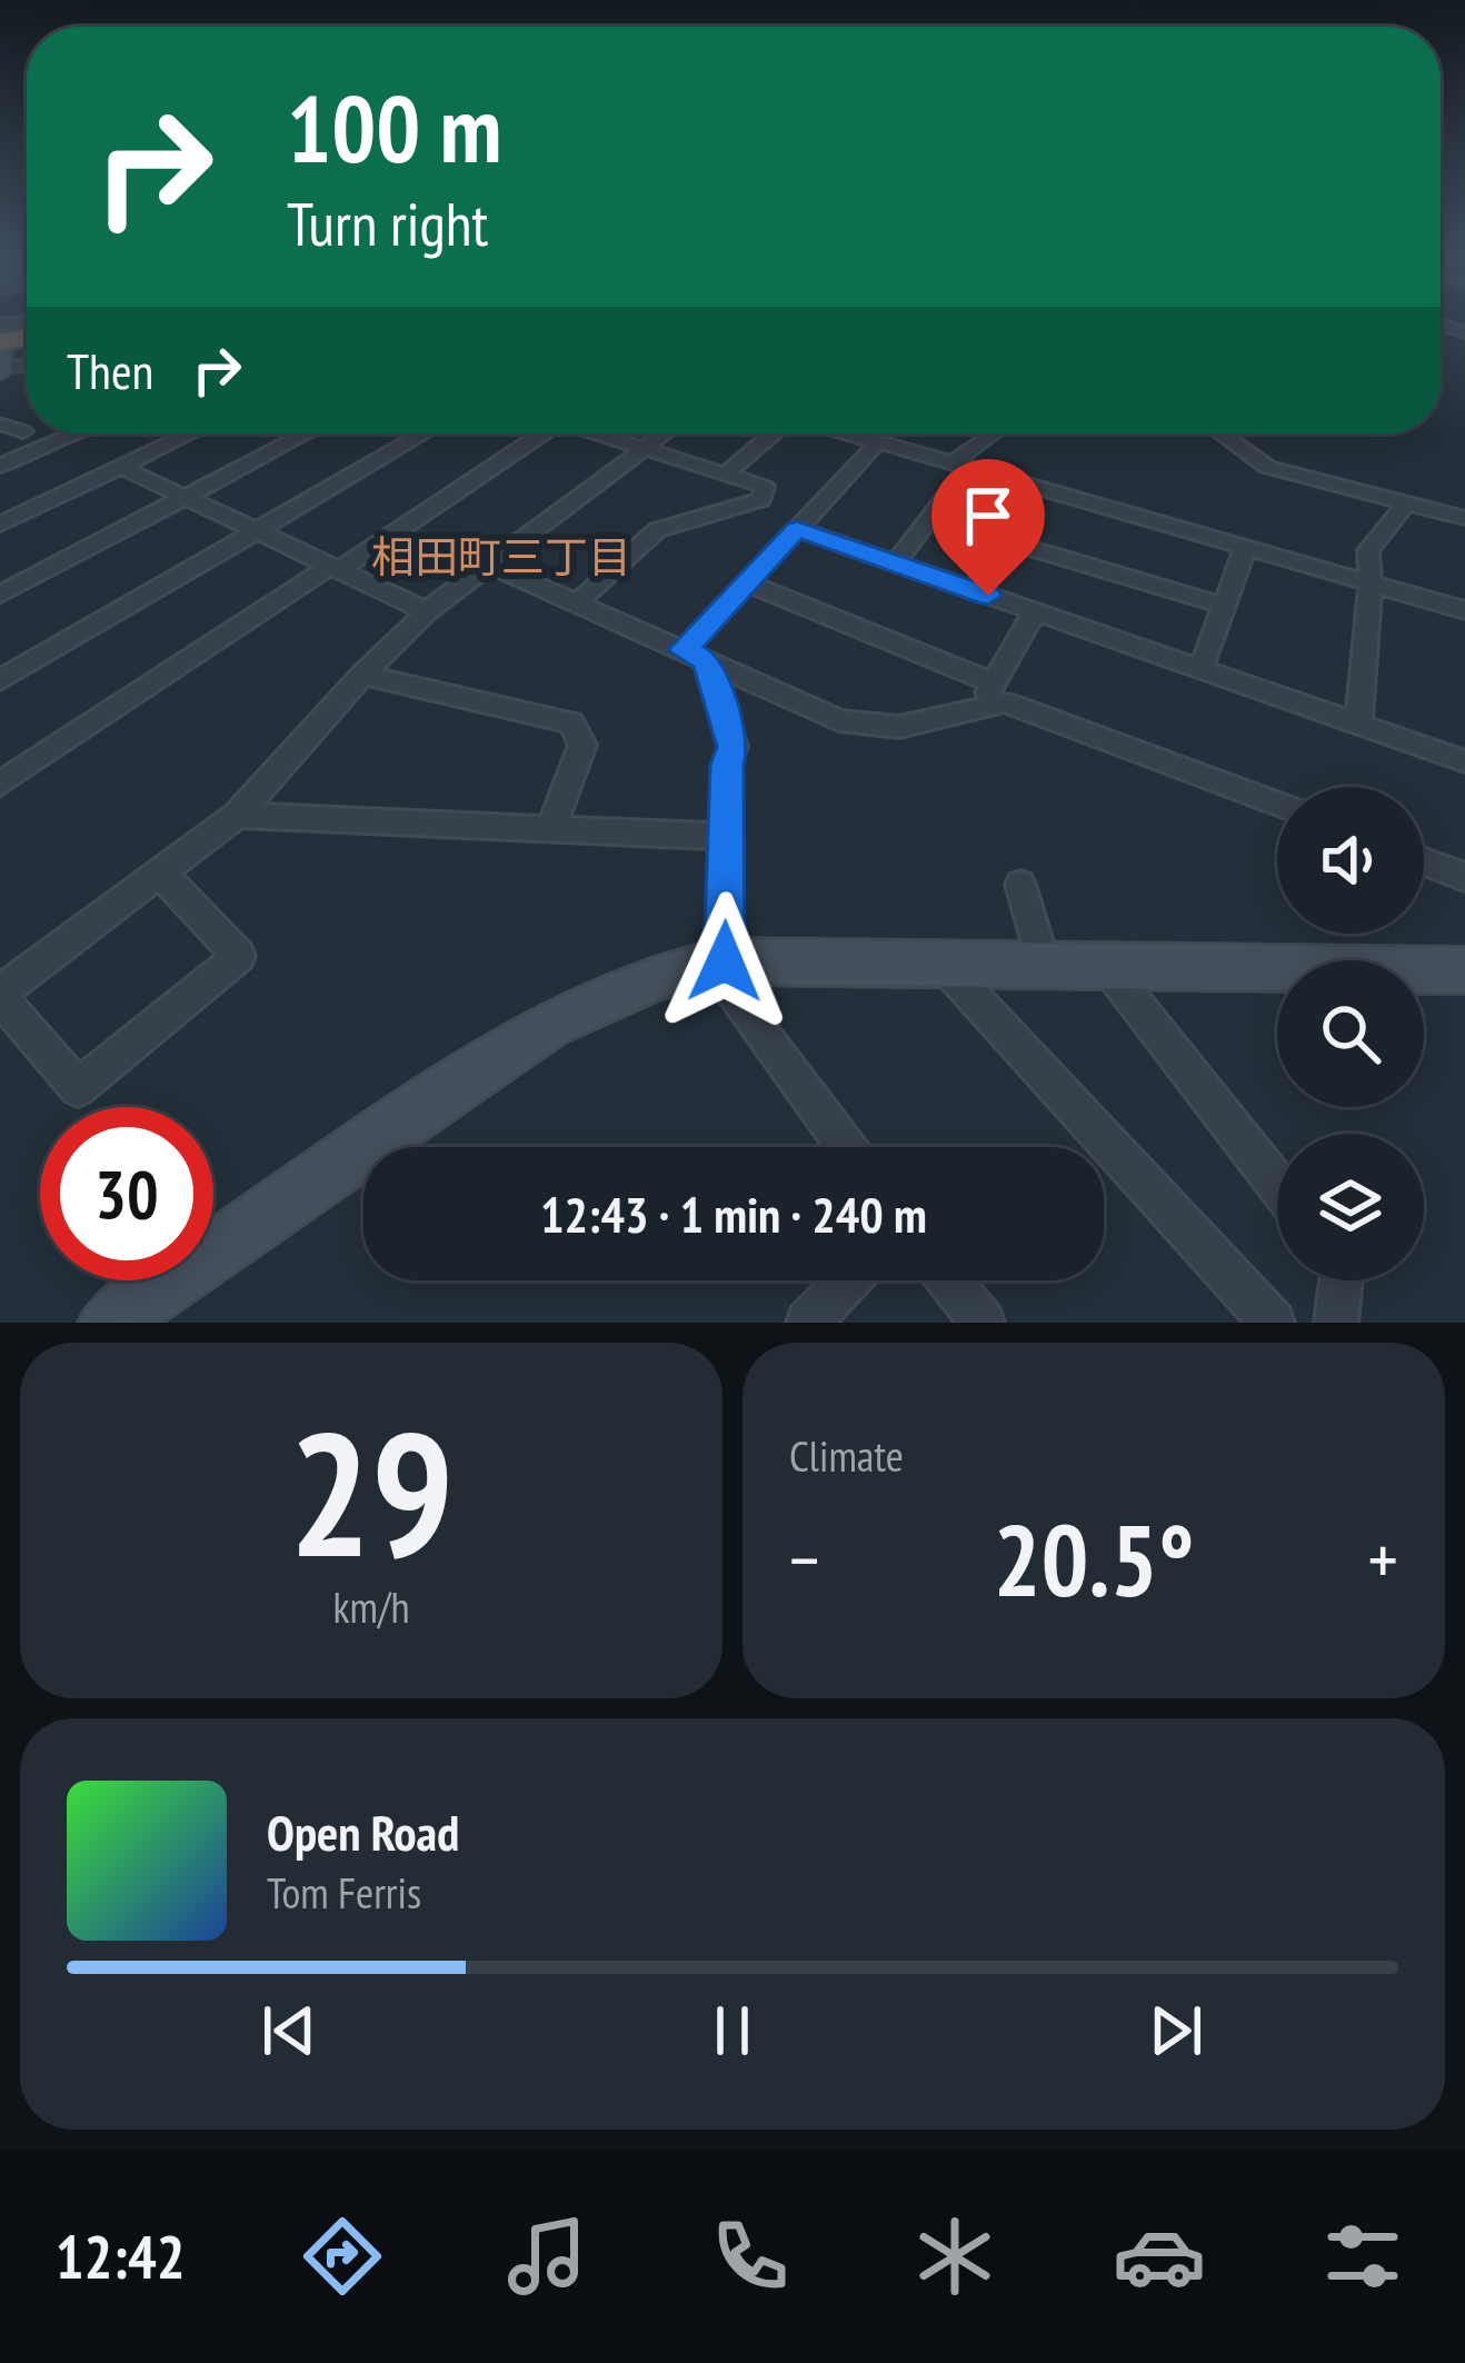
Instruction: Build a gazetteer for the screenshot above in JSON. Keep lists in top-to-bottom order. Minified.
{"districts":["相田町三丁目"],"page":{"turn":["100 m","Turn right"],"then":"Then","limit":"30","trip":"12:43 · 1 min · 240 m","tile":[["29","km/h"],"Climate"],"heat":["−","20.5°","+"],"song":["Open Road","Tom Ferris"],"tabs":"12:42"}}
